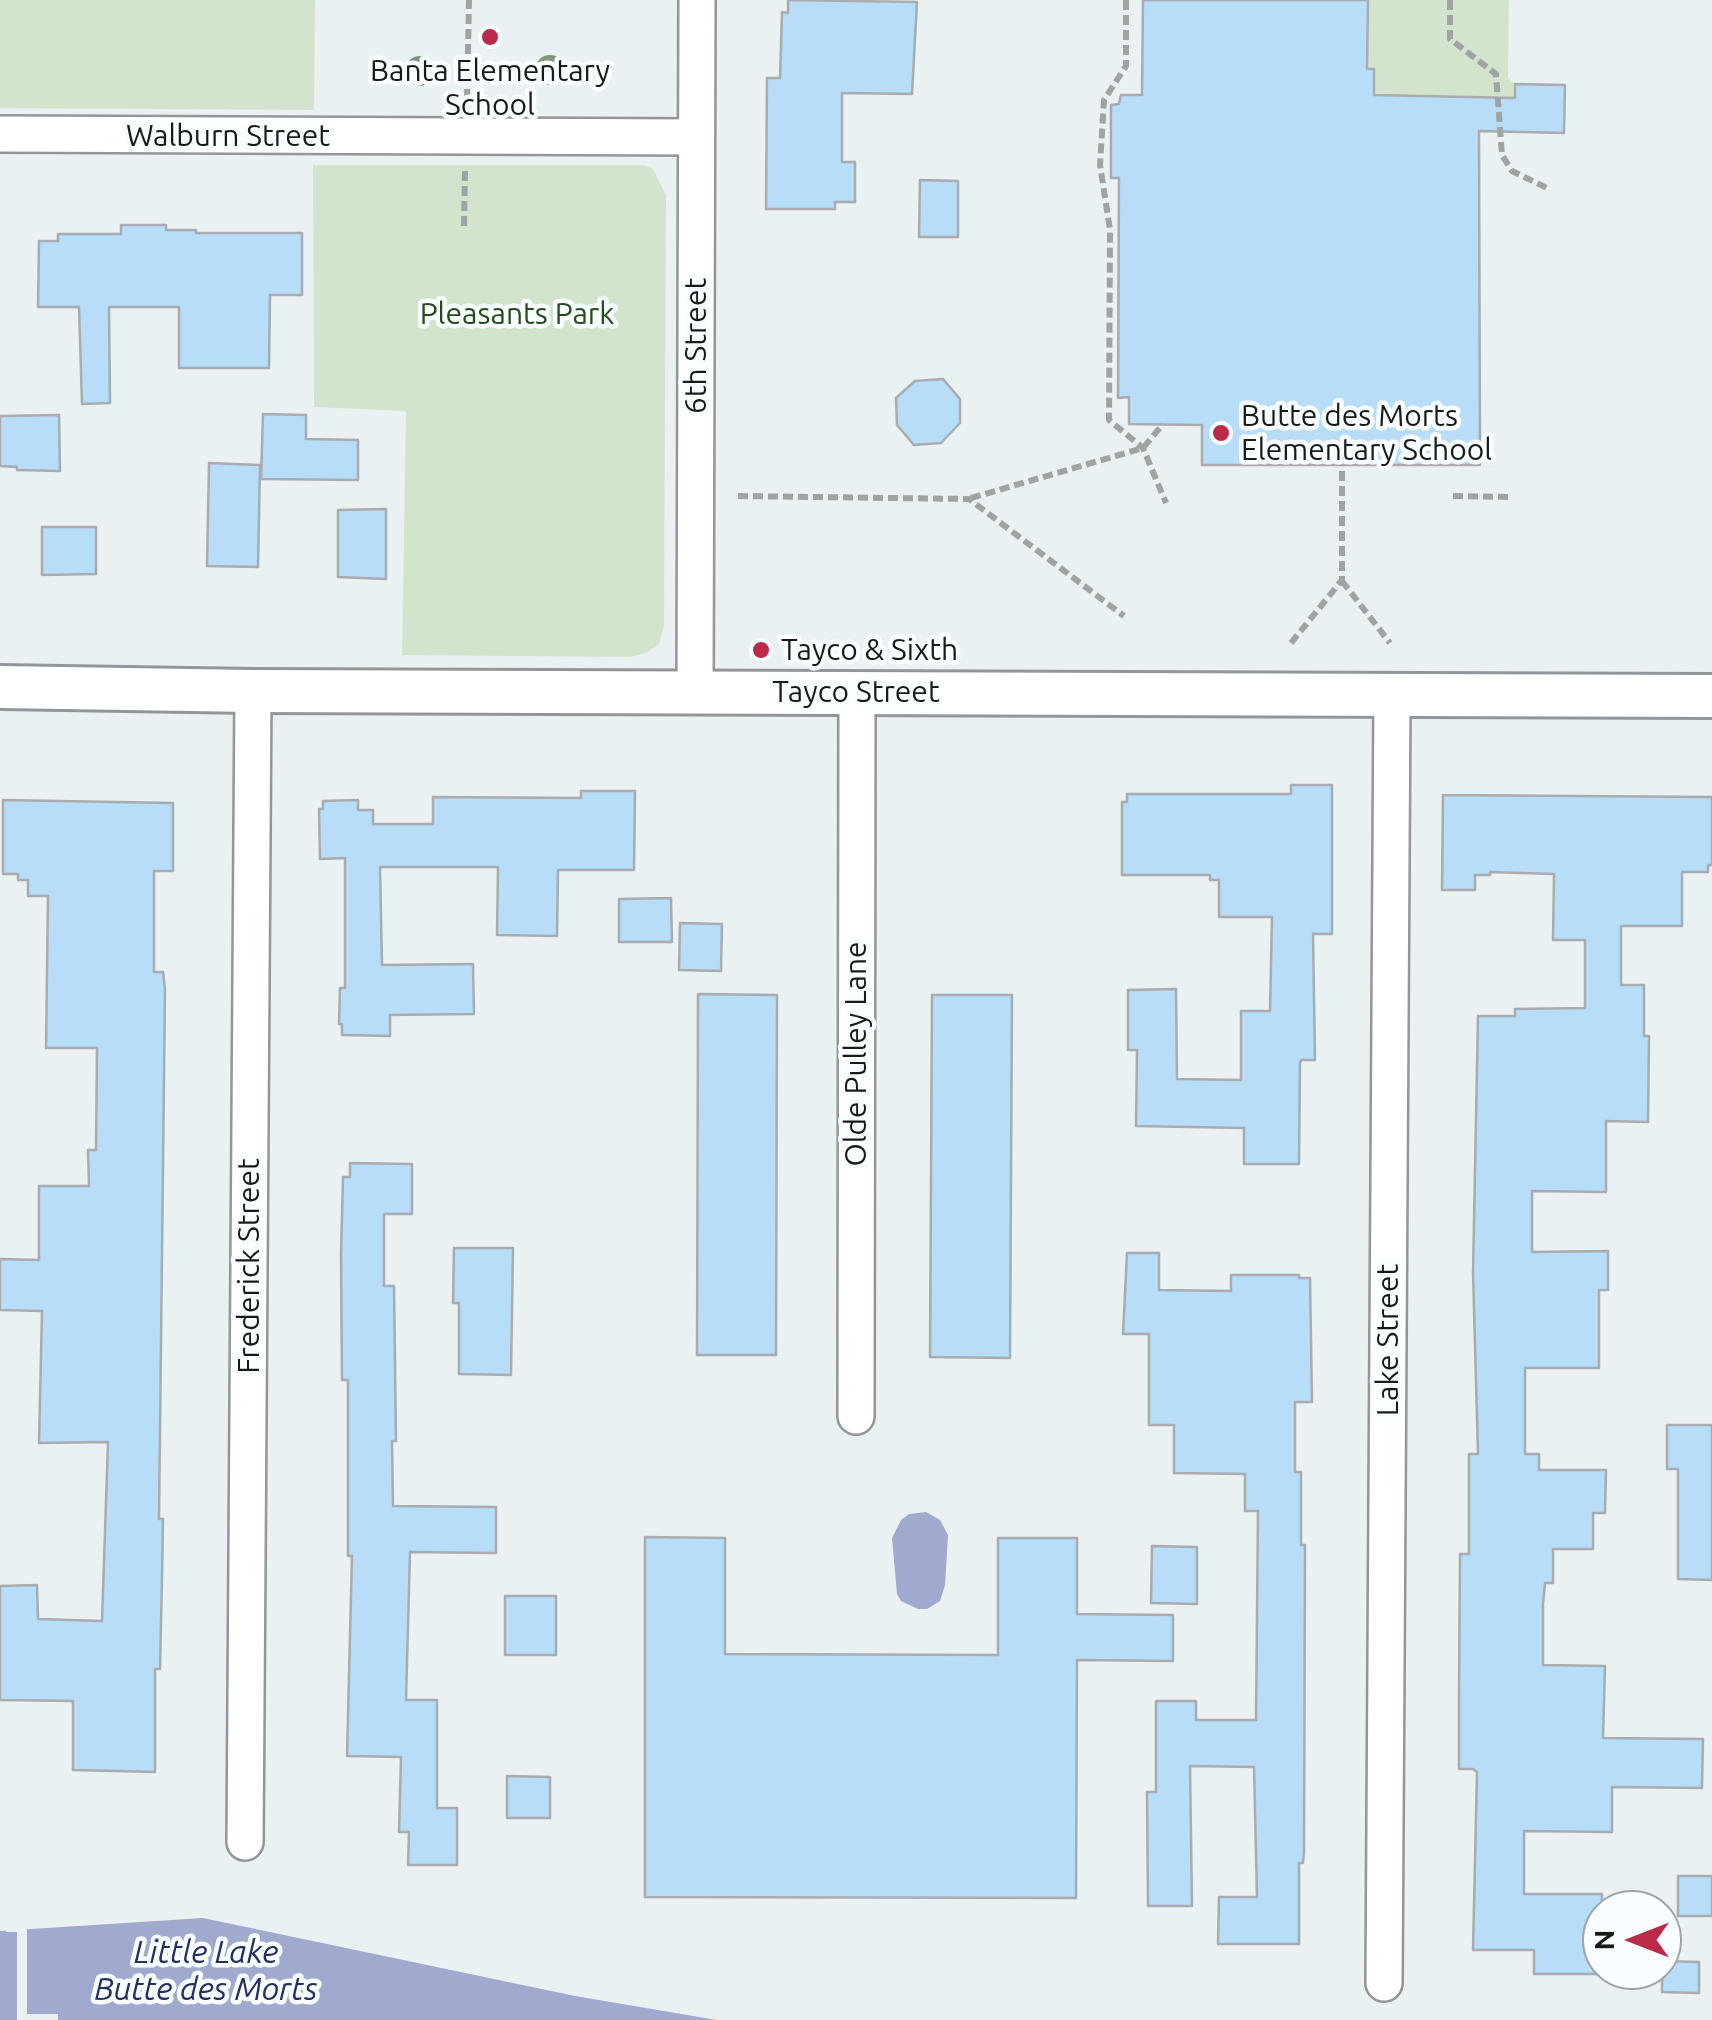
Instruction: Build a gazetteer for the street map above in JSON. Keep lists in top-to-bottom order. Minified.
{"streets":{"street":["Walburn Street","6th Street","Tayco Street","Olde Pulley Lane","Frederick Street","Lake Street"]},"crossings":[["Walburn Street","6th Street"],["6th Street","Tayco Street"],["Tayco Street","Olde Pulley Lane"],["Tayco Street","Frederick Street"],["Tayco Street","Lake Street"]],"water":["Little Lake Butte des Morts"],"parks":["Pleasants Park"],"places":["Banta Elementary School","Butte des Morts Elementary School","Tayco & Sixth"],"north":"left"}
